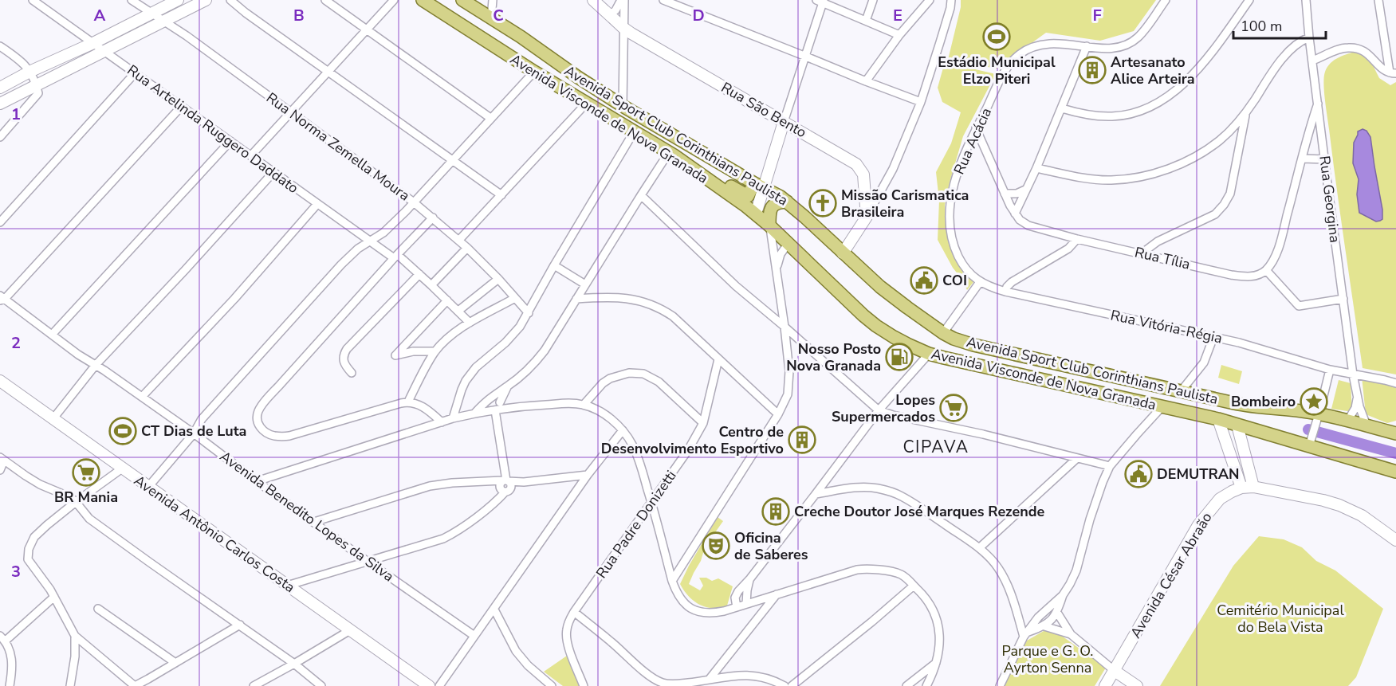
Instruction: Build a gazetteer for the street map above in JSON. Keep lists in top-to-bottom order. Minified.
{"streets":{"main road":["Avenida Visconde de Nova Granada","Avenida Sport Club Corinthians Paulista"],"street":["Rua São Bento","Rua Artelinda Ruggero Daddato","Rua Acácia","Rua Norma Zemella Moura","Rua Georgina","Rua Tília","Rua Vitória-Régia","Avenida Benedito Lopes da Silva","Rua Padre Donizetti","Avenida Antônio Carlos Costa","Avenida César Abraão"]},"crossings":[["Avenida Sport Club Corinthians Paulista","Rua Georgina"],["Rua Acácia","Rua Tília"],["Rua Acácia","Rua Vitória-Régia"],["Rua Georgina","Rua Vitória-Régia"]],"districts":["CIPAVA"],"parks":["Cemitério Municipal do Bela Vista","Parque e G. O. Ayrton Senna"],"places":{"sports":["Estádio Municipal Elzo Piteri","CT Dias de Luta"],"building":["Artesanato Alice Arteira","Centro de Desenvolvimento Esportivo","Creche Doutor José Marques Rezende"],"church":["Missão Carismatica Brasileira"],"public building":["COI","DEMUTRAN"],"fuel station":["Nosso Posto Nova Granada"],"place":["Bombeiro"],"supermarket":["Lopes Supermercados","BR Mania"],"theatre":["Oficina de Saberes"]},"scale_bar":"100 m","grid":{"columns":["A","B","C","D","E","F"],"rows":["1","2","3"]}}
